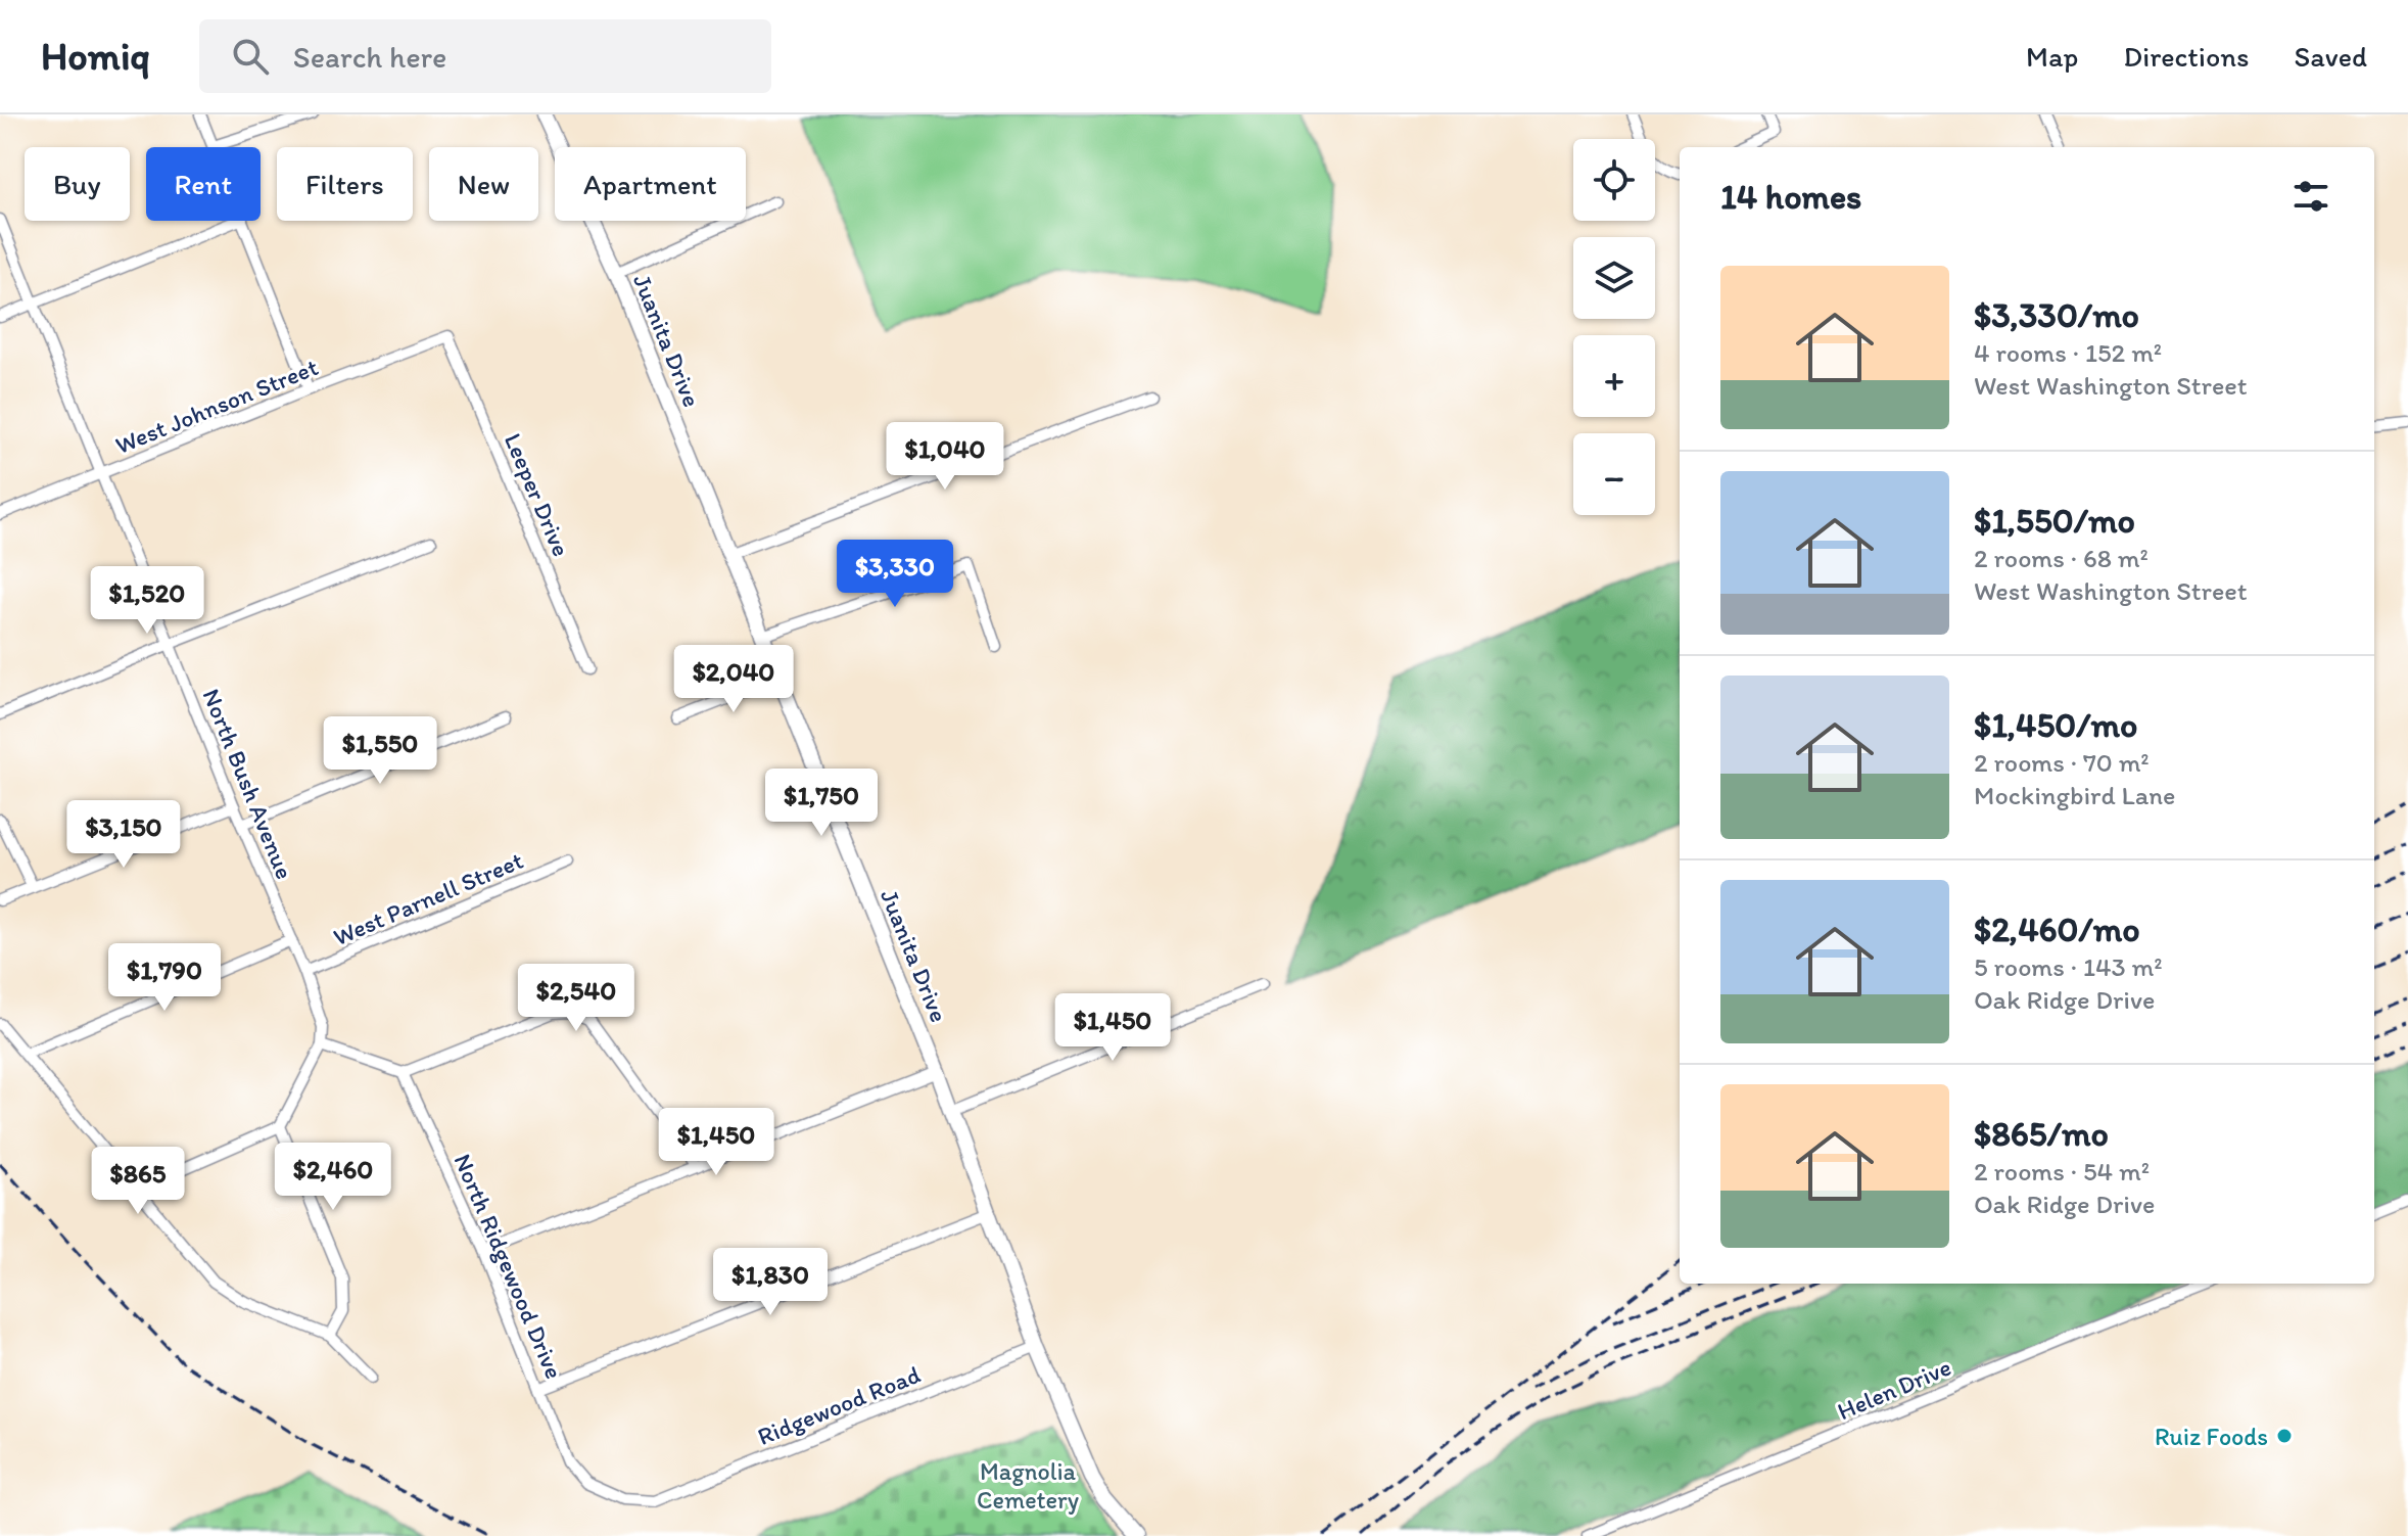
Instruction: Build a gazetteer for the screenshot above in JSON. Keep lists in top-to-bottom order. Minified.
{"streets":{"street":["Juanita Drive","West Johnson Street","Leeper Drive","North Bush Avenue","West Parnell Street","North Ridgewood Drive","Helen Drive","Ridgewood Road"]},"crossings":[["Juanita Drive","Ridgewood Road"],["West Johnson Street","Leeper Drive"],["West Johnson Street","North Bush Avenue"],["North Bush Avenue","West Parnell Street"],["North Ridgewood Drive","Ridgewood Road"]],"parks":["Magnolia Cemetery"],"places":["Ruiz Foods"],"page":{"header":"Homiq","search":"Search here","nav":["Map","Directions","Saved"],"map_buttons":["+","−"],"chip":["Buy","Rent","Filters","New","Apartment"],"heading":"14 homes","list":[{"name":"$3,330/mo","note":"4 rooms · 152 m² · West Washington Street"},{"name":"$1,550/mo","note":"2 rooms · 68 m² · West Washington Street"},{"name":"$1,450/mo","note":"2 rooms · 70 m² · Mockingbird Lane"},{"name":"$2,460/mo","note":"5 rooms · 143 m² · Oak Ridge Drive"},{"name":"$865/mo","note":"2 rooms · 54 m² · Oak Ridge Drive"}],"price":["$1,040","$3,330","$1,520","$2,040","$1,550","$1,750","$3,150","$1,790","$2,540","$1,450","$1,450","$2,460","$865","$1,830"]}}
